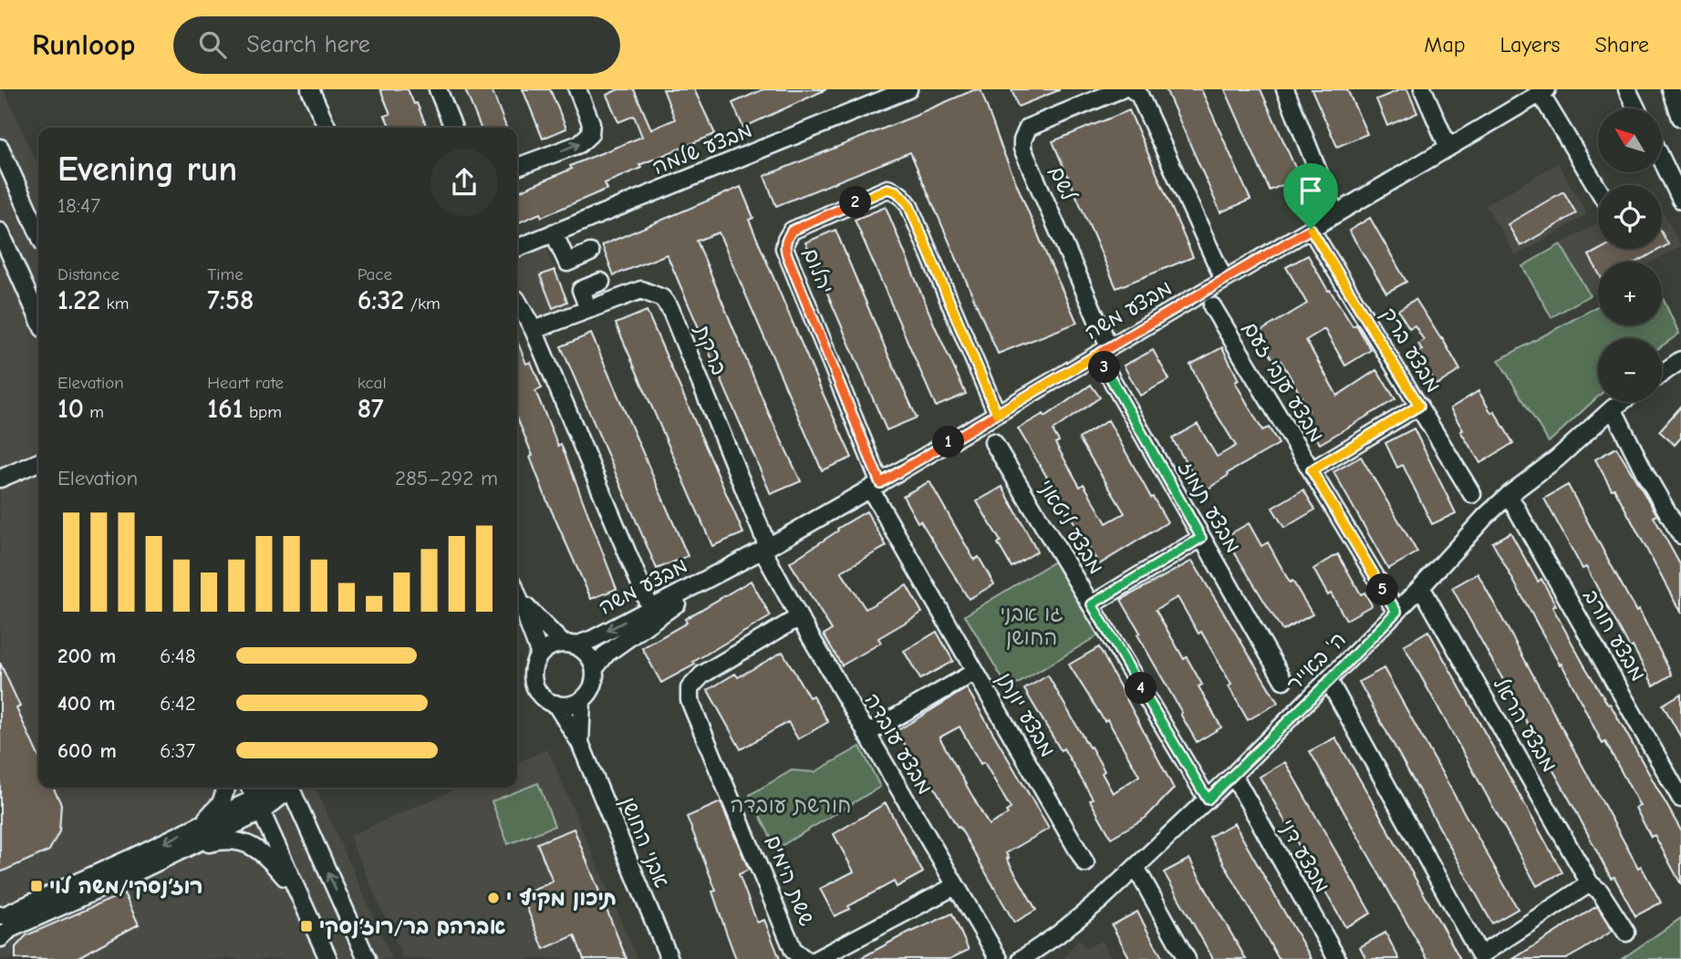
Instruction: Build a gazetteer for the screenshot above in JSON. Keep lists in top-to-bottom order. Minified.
{"streets":{"street":["מבצע שלמה","לשם","יהלום","מבצע משה","ברקת","מבצע ברק","מבצע ענבי זעם","מבצע תמוז","מבצע ליטאני","מבצע חורב","ה' באייר","מבצע יונתן","מבצע הראל","מבצע עובדה","אבני החושן","מבצע דני","ששת הימים"]},"crossings":[["לשם","מבצע משה"],["לשם","מבצע תמוז"],["יהלום","מבצע משה"],["יהלום","מבצע יונתן"],["מבצע משה","ברקת"],["מבצע משה","מבצע ברק"],["מבצע משה","מבצע תמוז"],["מבצע משה","מבצע יונתן"],["מבצע משה","מבצע עובדה"],["מבצע משה","אבני החושן"],["ברקת","מבצע עובדה"],["מבצע ענבי זעם","ה' באייר"],["מבצע ליטאני","ה' באייר"],["מבצע חורב","ה' באייר"],["ה' באייר","מבצע הראל"],["ה' באייר","מבצע דני"],["מבצע עובדה","ששת הימים"]],"parks":["גו אבני החושן","חורשת עובדה"],"places":{"transit":["רוז׳נסקי/משה לוי","אברהם בר/רוז׳נסקי"],"other":["תיכון מקיף י"]},"north":"top left","page":{"header":"Runloop","search":"Search here","nav":["Map","Layers","Share"],"map_buttons":["+","−"],"heading":["Evening run","18:47"],"pins":["2","3","1","5","4"],"stats":[["Distance","1.22 km"],["Time","7:58"],["Pace","6:32 /km"],["Elevation","10 m"],["Heart rate","161 bpm"],["kcal","87"]],"chart":["Elevation","285–292 m"],"list":[{"name":"200 m","note":"6:48"},{"name":"400 m","note":"6:42"},{"name":"600 m","note":"6:37"}]}}
